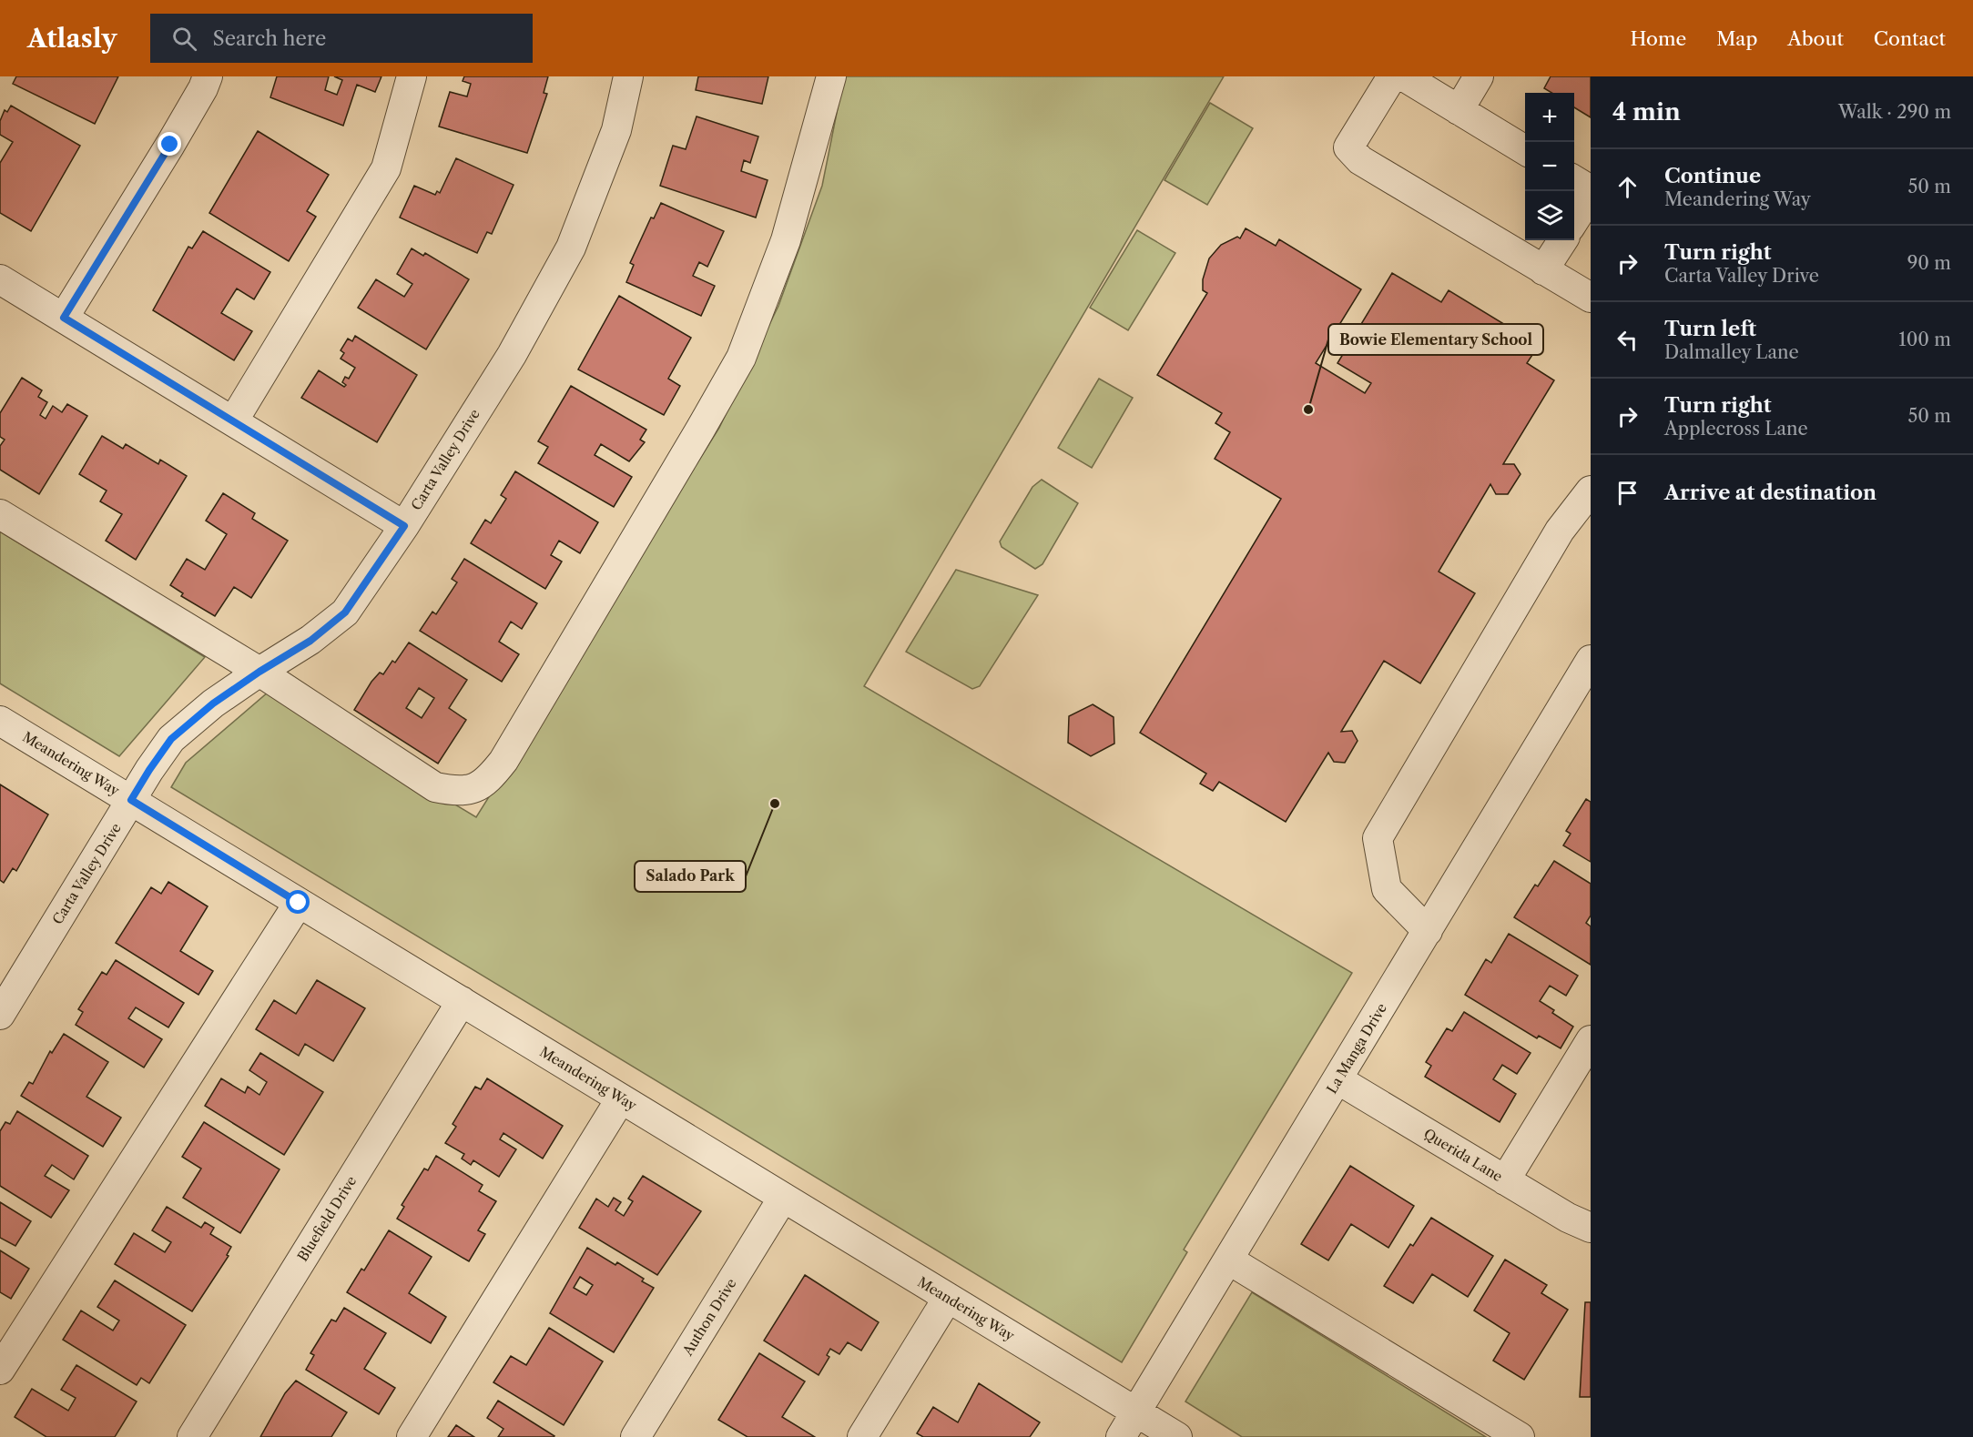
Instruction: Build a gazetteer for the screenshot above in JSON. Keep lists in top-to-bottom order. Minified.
{"streets":{"street":["Carta Valley Drive","Meandering Way","La Manga Drive","Querida Lane","Bluefield Drive","Authon Drive"]},"crossings":[["Carta Valley Drive","Meandering Way"],["Meandering Way","La Manga Drive"],["Meandering Way","Bluefield Drive"],["Meandering Way","Authon Drive"],["La Manga Drive","Querida Lane"]],"places":["Bowie Elementary School","Salado Park"],"page":{"header":"Atlasly","search":"Search here","nav":["Home","Map","About","Contact"],"heading":["4 min","Walk · 290 m"],"map_buttons":["+","−"],"list":[["Continue","Meandering Way","50 m"],["Turn right","Carta Valley Drive","90 m"],["Turn left","Dalmalley Lane","100 m"],["Turn right","Applecross Lane","50 m"],"Arrive at destination"]}}
